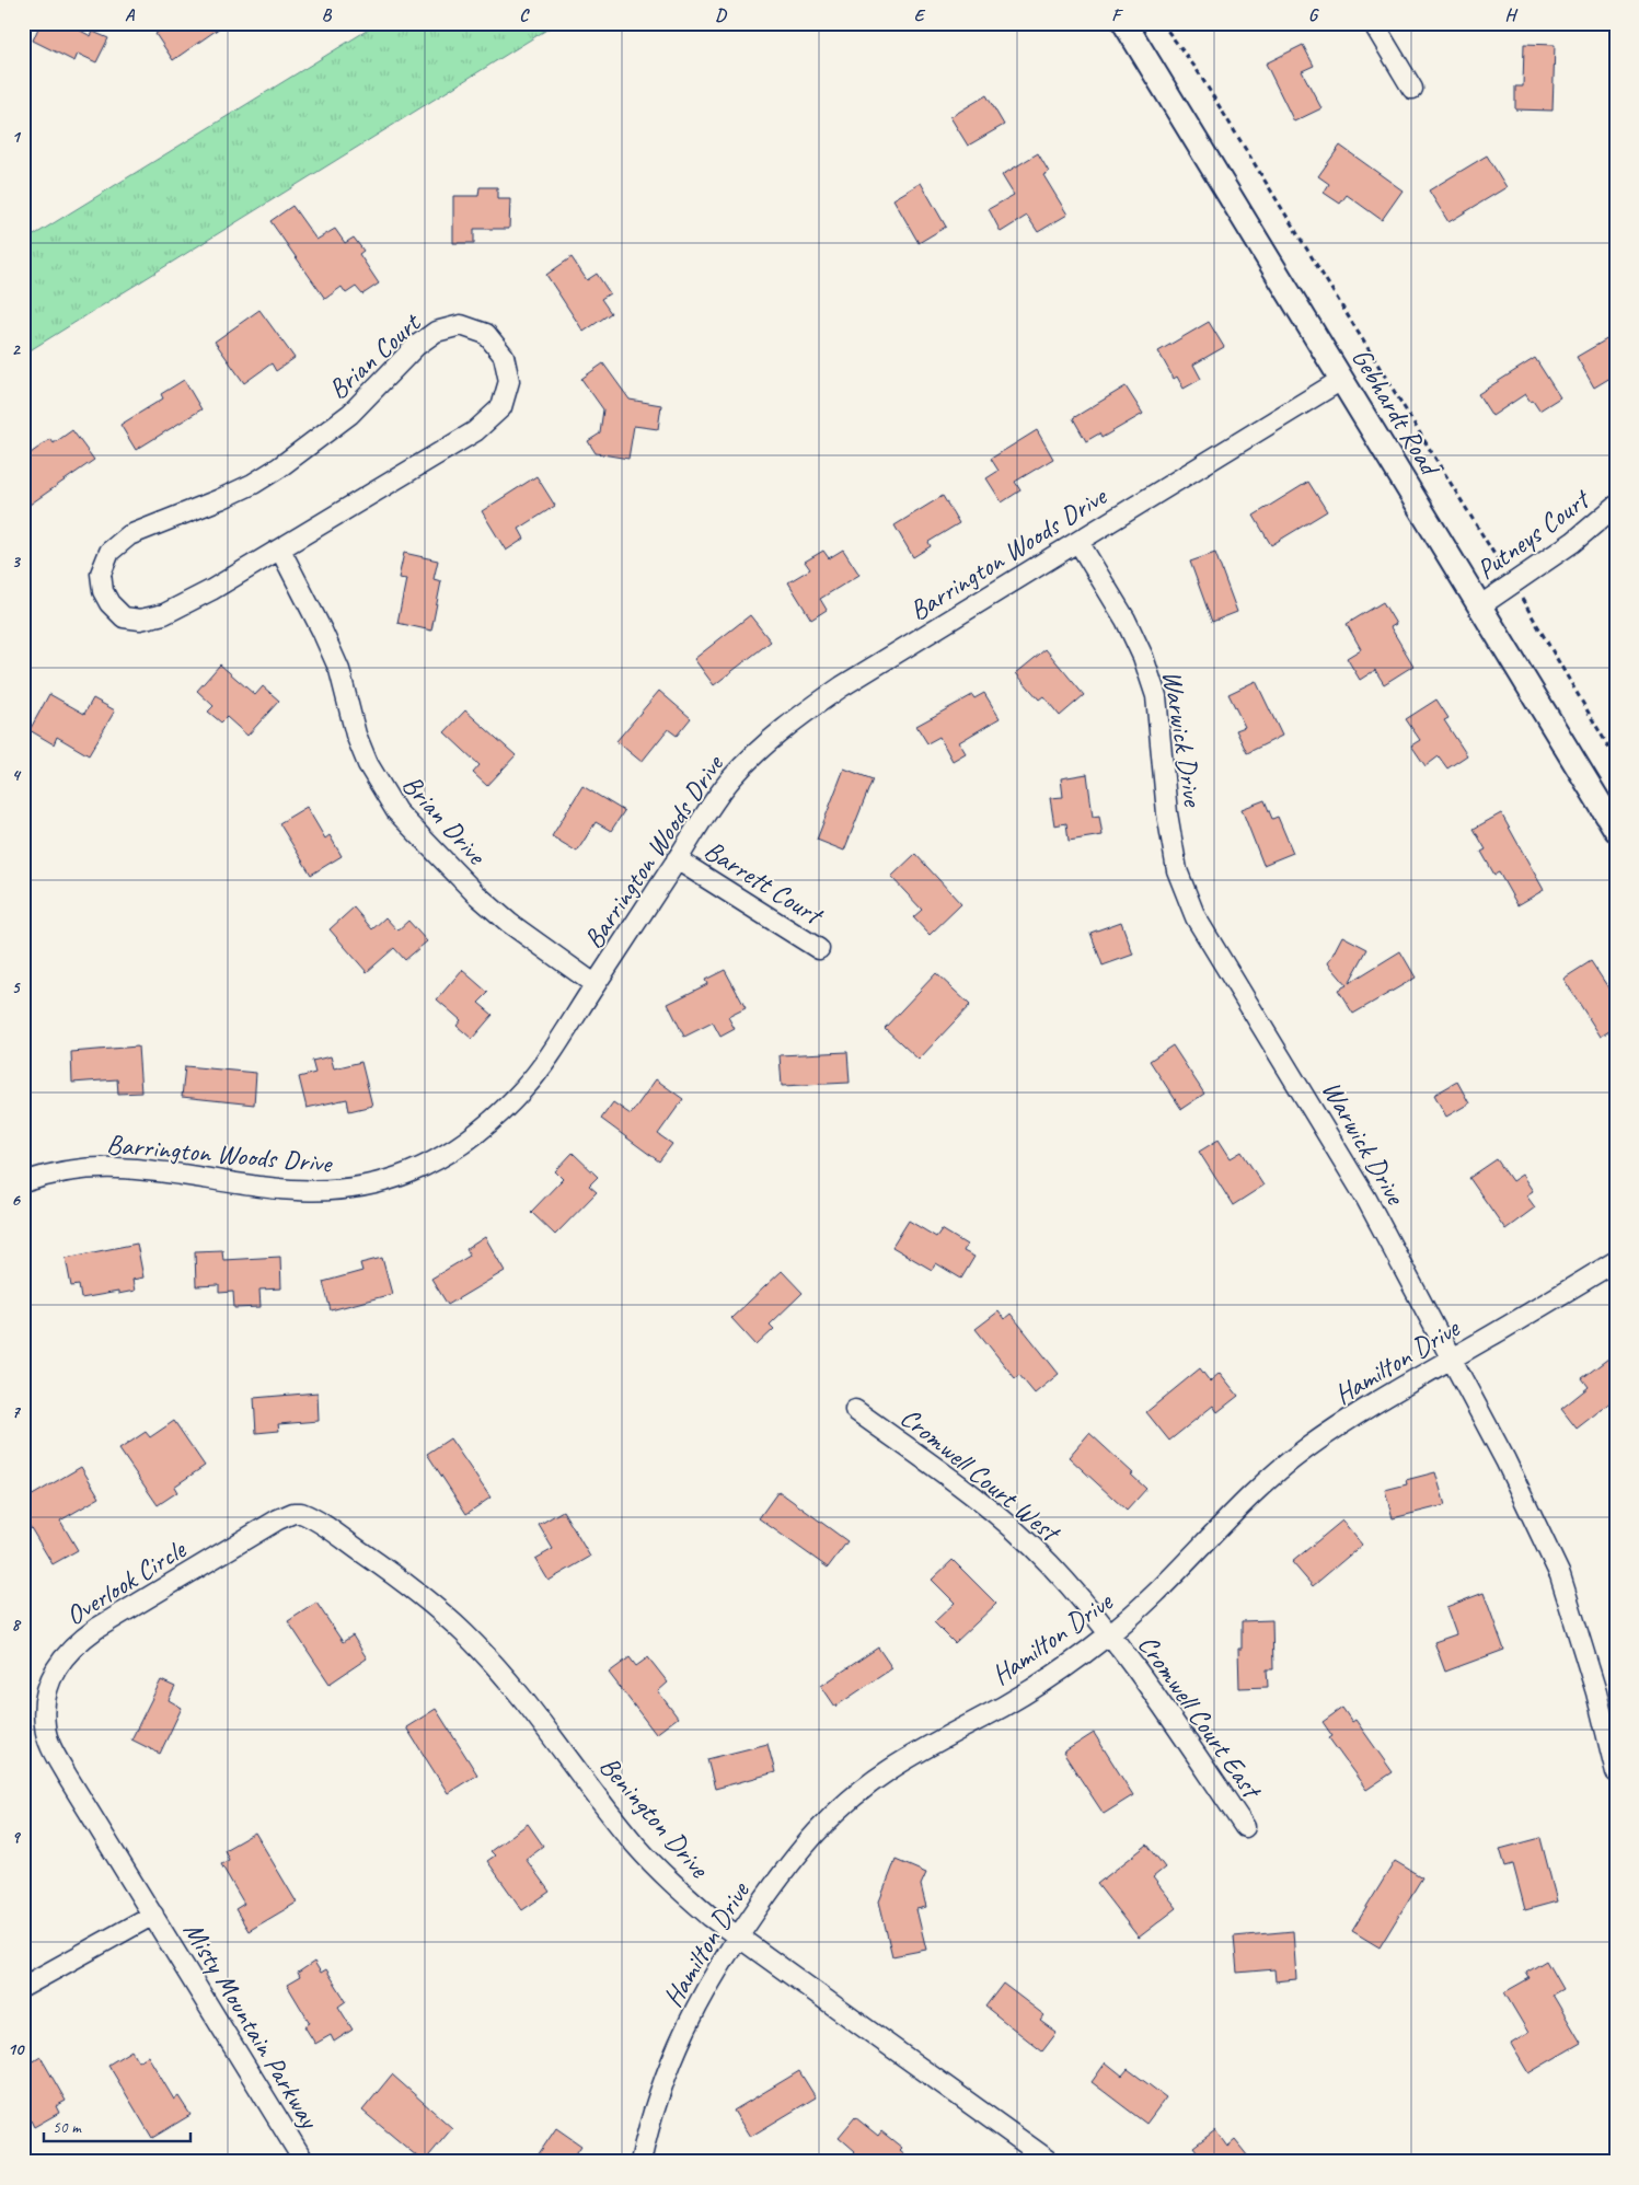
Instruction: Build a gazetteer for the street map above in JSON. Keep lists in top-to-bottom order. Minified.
{"streets":{"street":["Brian Court","Gebhardt Road","Putneys Court","Barrington Woods Drive","Warwick Drive","Brian Drive","Barrett Court","Hamilton Drive","Cromwell Court West","Overlook Circle","Cromwell Court East","Benington Drive","Misty Mountain Parkway"]},"crossings":[["Brian Court","Brian Drive"],["Gebhardt Road","Putneys Court"],["Gebhardt Road","Barrington Woods Drive"],["Barrington Woods Drive","Warwick Drive"],["Barrington Woods Drive","Brian Drive"],["Barrington Woods Drive","Barrett Court"],["Warwick Drive","Hamilton Drive"],["Hamilton Drive","Cromwell Court West"],["Hamilton Drive","Cromwell Court East"],["Hamilton Drive","Benington Drive"],["Cromwell Court West","Cromwell Court East"],["Overlook Circle","Benington Drive"],["Overlook Circle","Misty Mountain Parkway"]],"scale_bar":"50 m","grid":{"columns":["A","B","C","D","E","F","G","H"],"rows":["1","2","3","4","5","6","7","8","9","10"]}}
